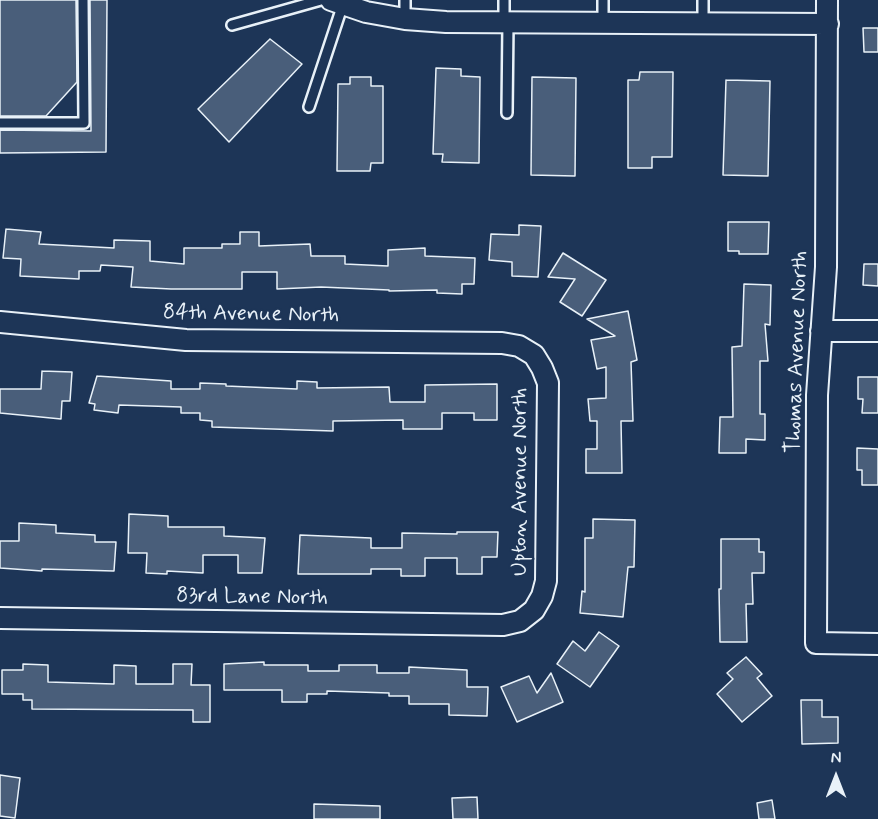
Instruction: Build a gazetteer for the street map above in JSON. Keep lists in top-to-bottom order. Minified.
{"streets":{"street":["84th Avenue North","Thomas Avenue North","Upton Avenue North","83rd Lane North"]},"crossings":[["84th Avenue North","Upton Avenue North"],["Upton Avenue North","83rd Lane North"]],"north":"top"}
